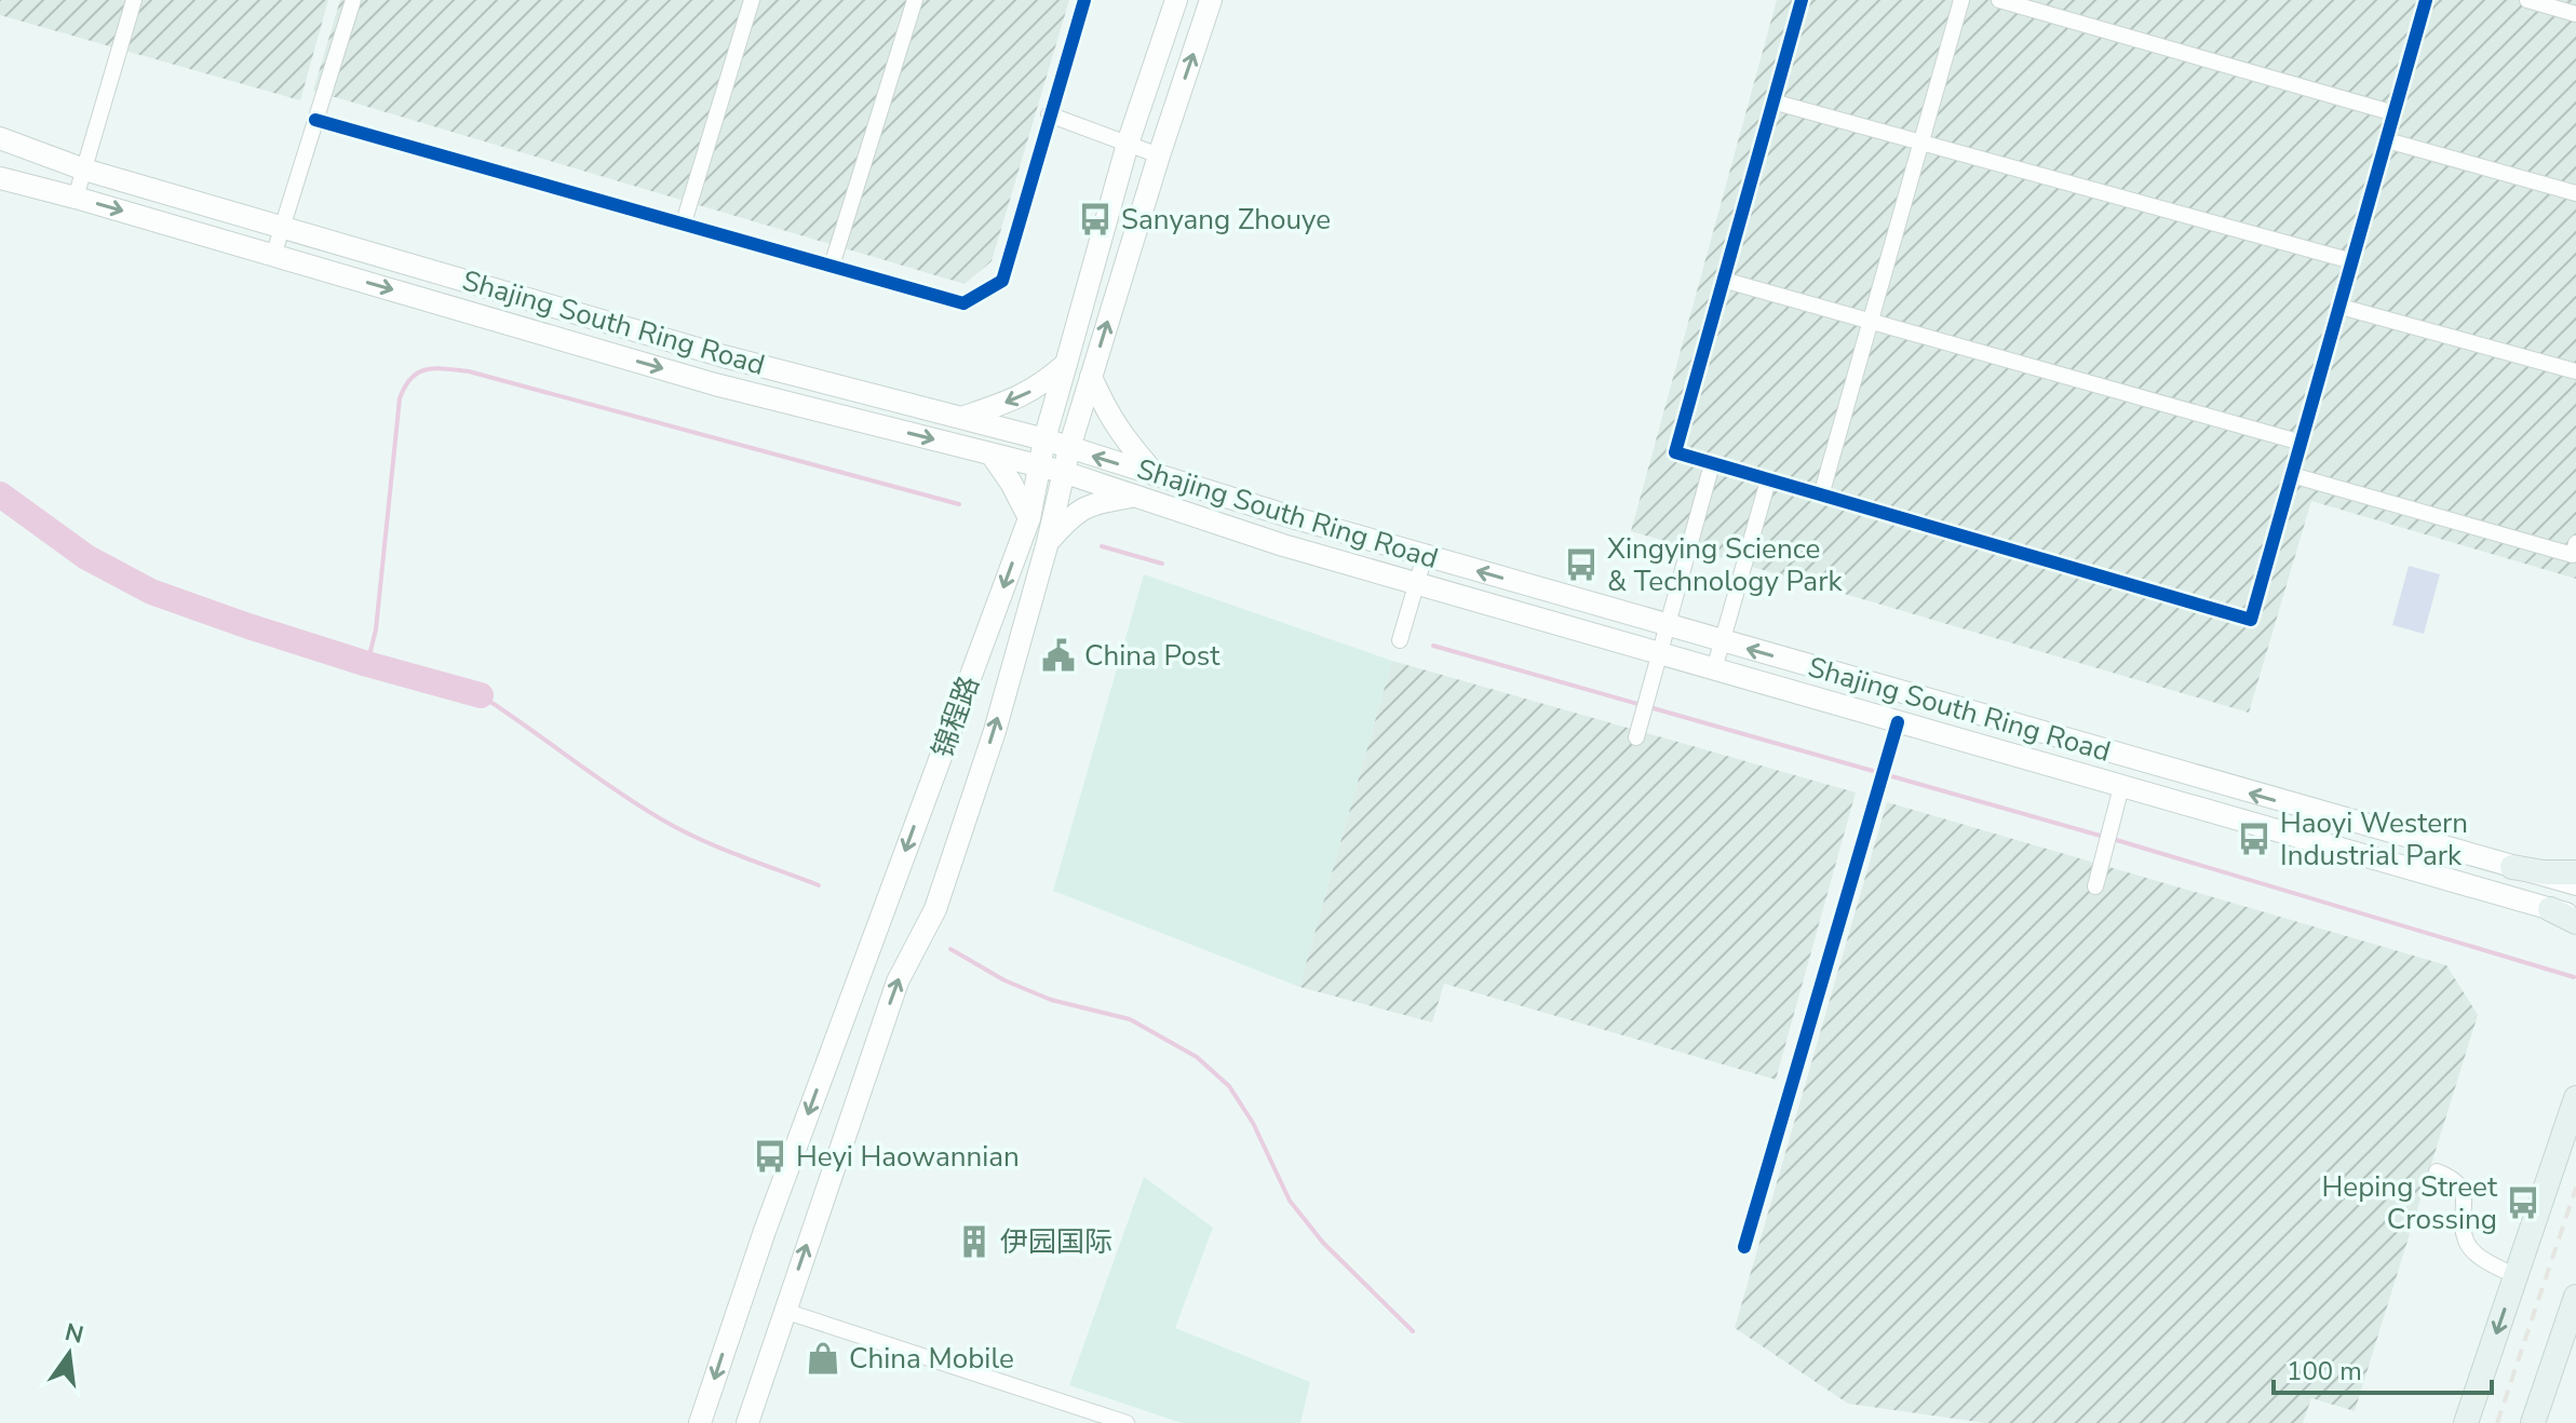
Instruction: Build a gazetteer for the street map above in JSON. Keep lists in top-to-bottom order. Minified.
{"streets":{"main road":["Shajing South Ring Road","锦程路"]},"crossings":[["Shajing South Ring Road","锦程路"]],"places":{"bus stop":["Sanyang Zhouye","Xingying Science & Technology Park","Haoyi Western Industrial Park","Heyi Haowannian","Heping Street Crossing"],"public building":["China Post"],"building":["伊园国际"],"shop":["China Mobile"]},"scale_bar":"100 m","north":"top"}
